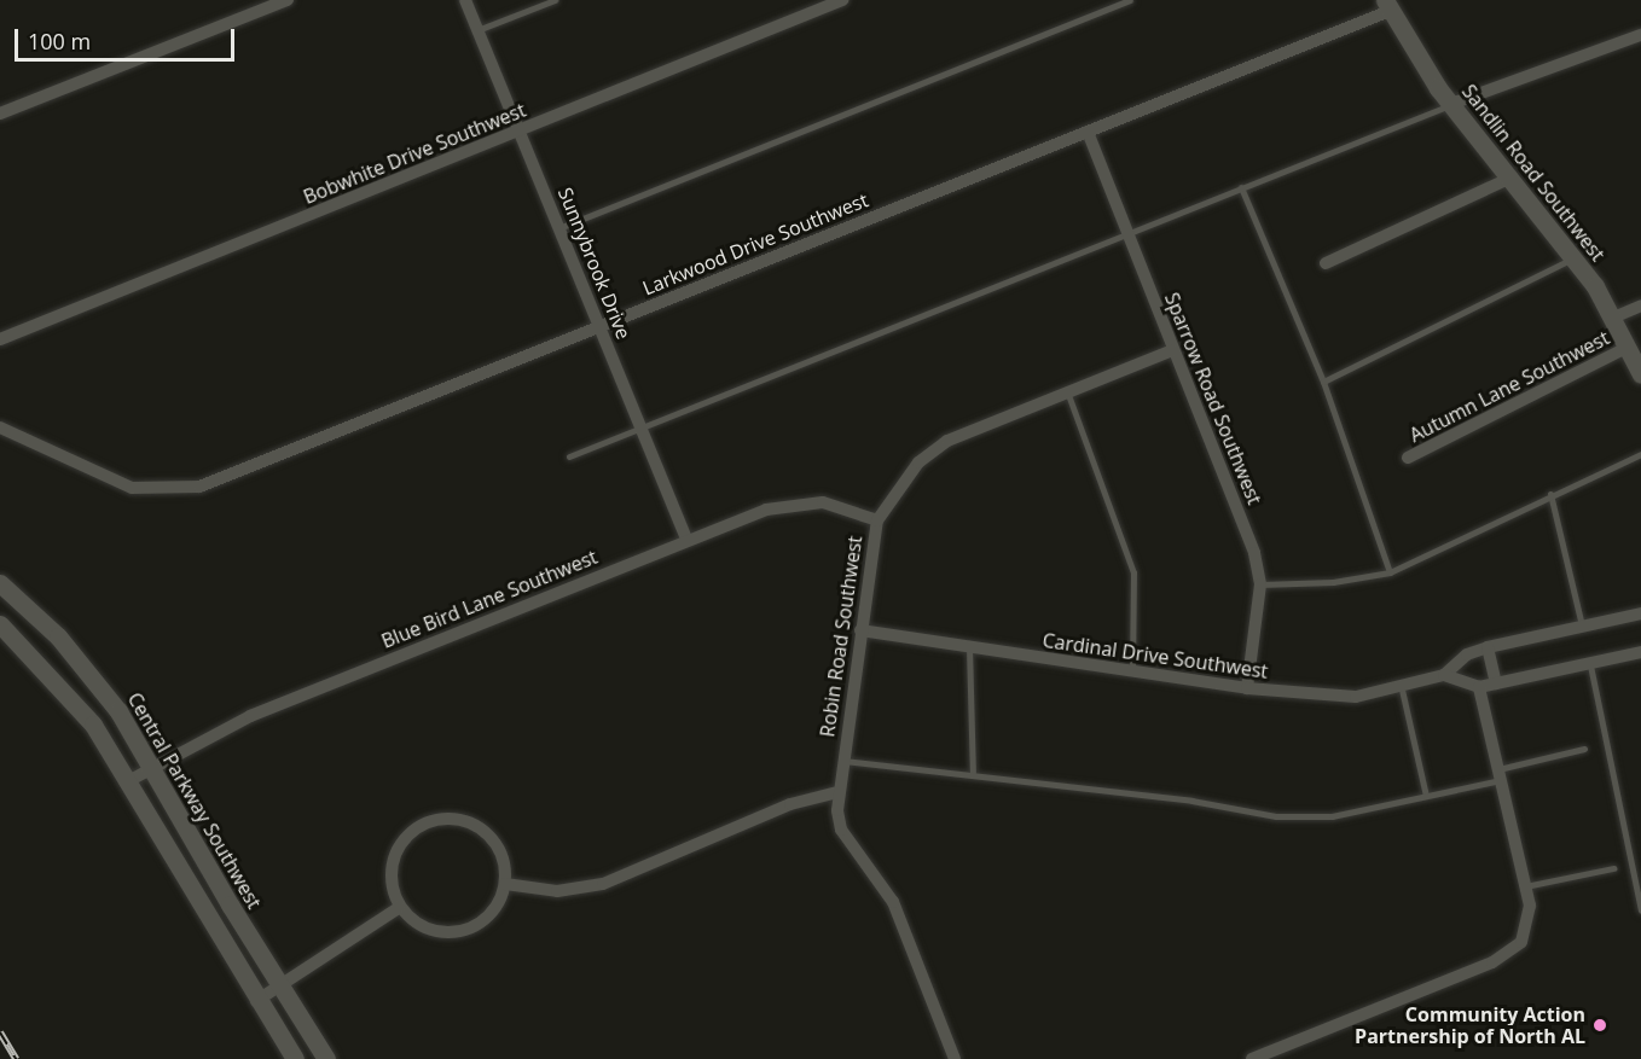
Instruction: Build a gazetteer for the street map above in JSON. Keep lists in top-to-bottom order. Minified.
{"streets":{"street":["Bobwhite Drive Southwest","Sandlin Road Southwest","Larkwood Drive Southwest","Sunnybrook Drive","Autumn Lane Southwest","Sparrow Road Southwest","Blue Bird Lane Southwest","Robin Road Southwest","Cardinal Drive Southwest","Central Parkway Southwest"]},"crossings":[["Bobwhite Drive Southwest","Sunnybrook Drive"],["Sandlin Road Southwest","Larkwood Drive Southwest"],["Sandlin Road Southwest","Autumn Lane Southwest"],["Larkwood Drive Southwest","Sunnybrook Drive"],["Larkwood Drive Southwest","Sparrow Road Southwest"],["Sunnybrook Drive","Blue Bird Lane Southwest"],["Sparrow Road Southwest","Robin Road Southwest"],["Sparrow Road Southwest","Cardinal Drive Southwest"],["Blue Bird Lane Southwest","Robin Road Southwest"],["Blue Bird Lane Southwest","Central Parkway Southwest"],["Robin Road Southwest","Cardinal Drive Southwest"]],"places":["Community Action Partnership of North AL"],"scale_bar":"100 m"}
